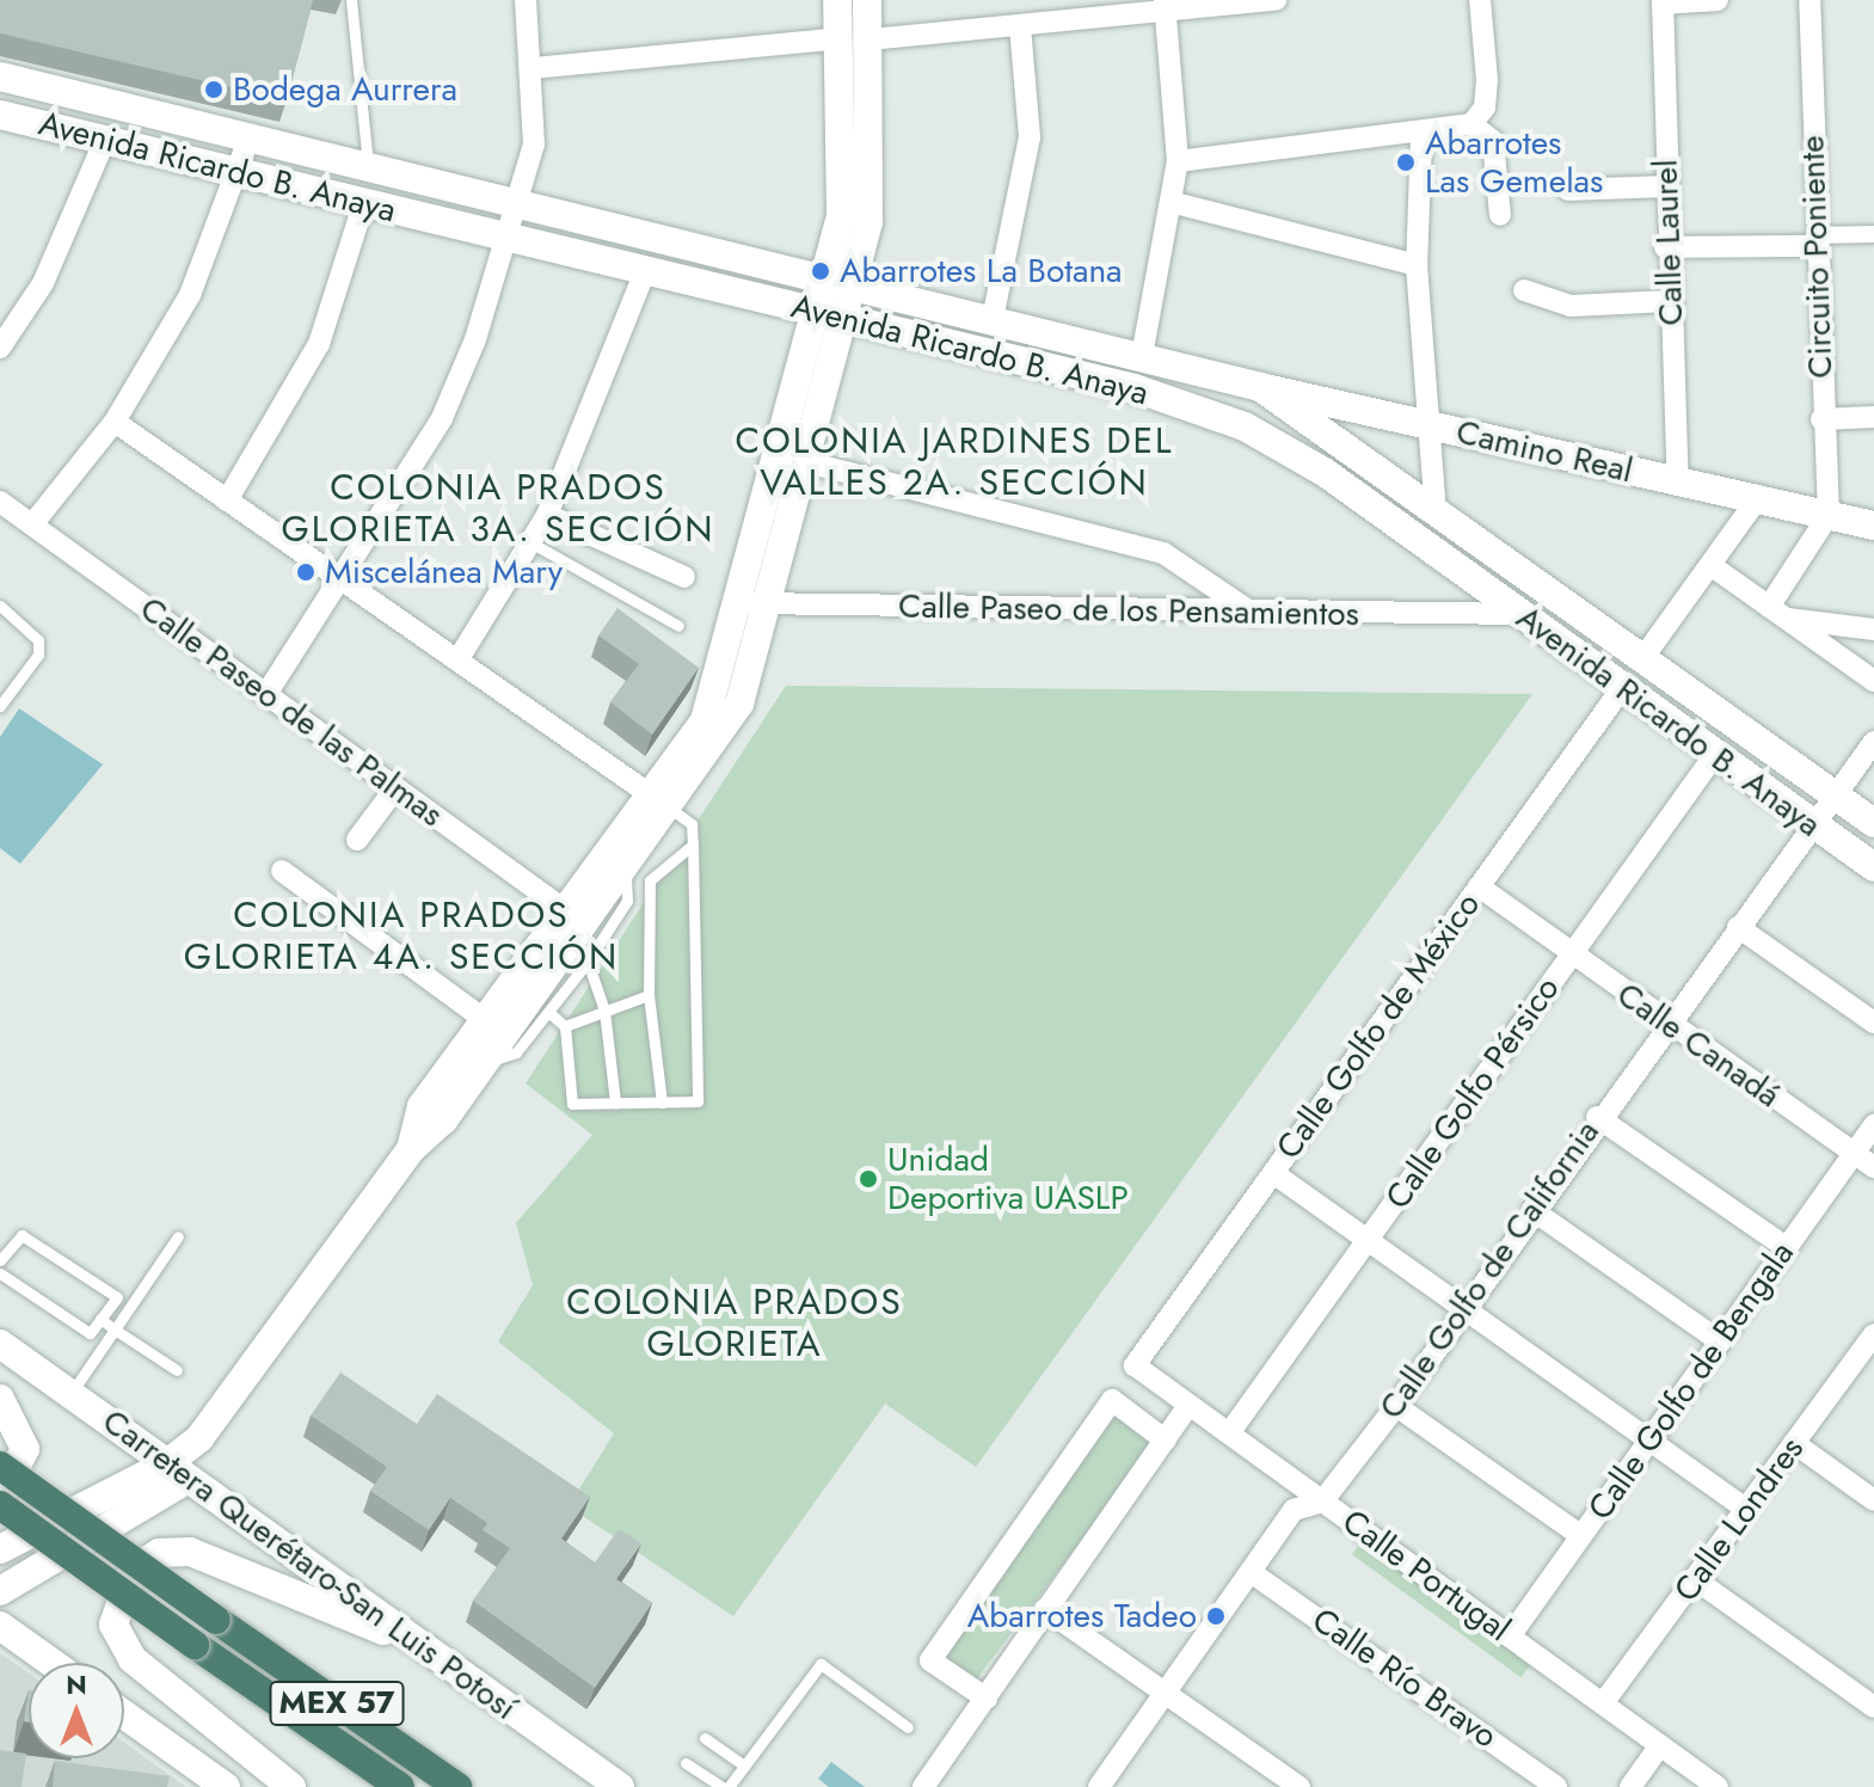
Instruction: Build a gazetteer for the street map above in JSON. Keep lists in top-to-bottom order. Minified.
{"streets":{"highway":["MEX 57"],"main road":["Avenida Ricardo B. Anaya","Camino Real","Carretera Querétaro-San Luis Potosí"],"street":["Calle Laurel","Circuito Poniente","Calle Paseo de los Pensamientos","Calle Paseo de las Palmas","Calle Golfo de México","Calle Canadá","Calle Golfo Pérsico","Calle Golfo de California","Calle Golfo de Bengala","Calle Londres","Calle Portugal","Calle Río Bravo"]},"crossings":[["Avenida Ricardo B. Anaya","Camino Real"],["Avenida Ricardo B. Anaya","Calle Paseo de los Pensamientos"],["Avenida Ricardo B. Anaya","Calle Golfo de México"],["Avenida Ricardo B. Anaya","Calle Golfo Pérsico"],["Avenida Ricardo B. Anaya","Calle Golfo de California"],["Calle Laurel","Camino Real"],["Circuito Poniente","Camino Real"],["Calle Golfo de México","Calle Canadá"],["Calle Golfo de México","Calle Portugal"],["Calle Canadá","Calle Golfo Pérsico"],["Calle Canadá","Calle Golfo de California"],["Calle Canadá","Calle Golfo de Bengala"],["Calle Golfo Pérsico","Calle Portugal"],["Calle Golfo de California","Calle Portugal"],["Calle Golfo de California","Calle Río Bravo"],["Calle Golfo de Bengala","Calle Portugal"],["Calle Londres","Calle Portugal"]],"districts":["COLONIA JARDINES DEL VALLES 2A. SECCIÓN","COLONIA PRADOS GLORIETA 3A. SECCIÓN","COLONIA PRADOS GLORIETA 4A. SECCIÓN","COLONIA PRADOS GLORIETA"],"places":["Bodega Aurrera","Abarrotes Las Gemelas","Abarrotes La Botana","Miscelánea Mary","Unidad Deportiva UASLP","Abarrotes Tadeo"],"north":"top"}
